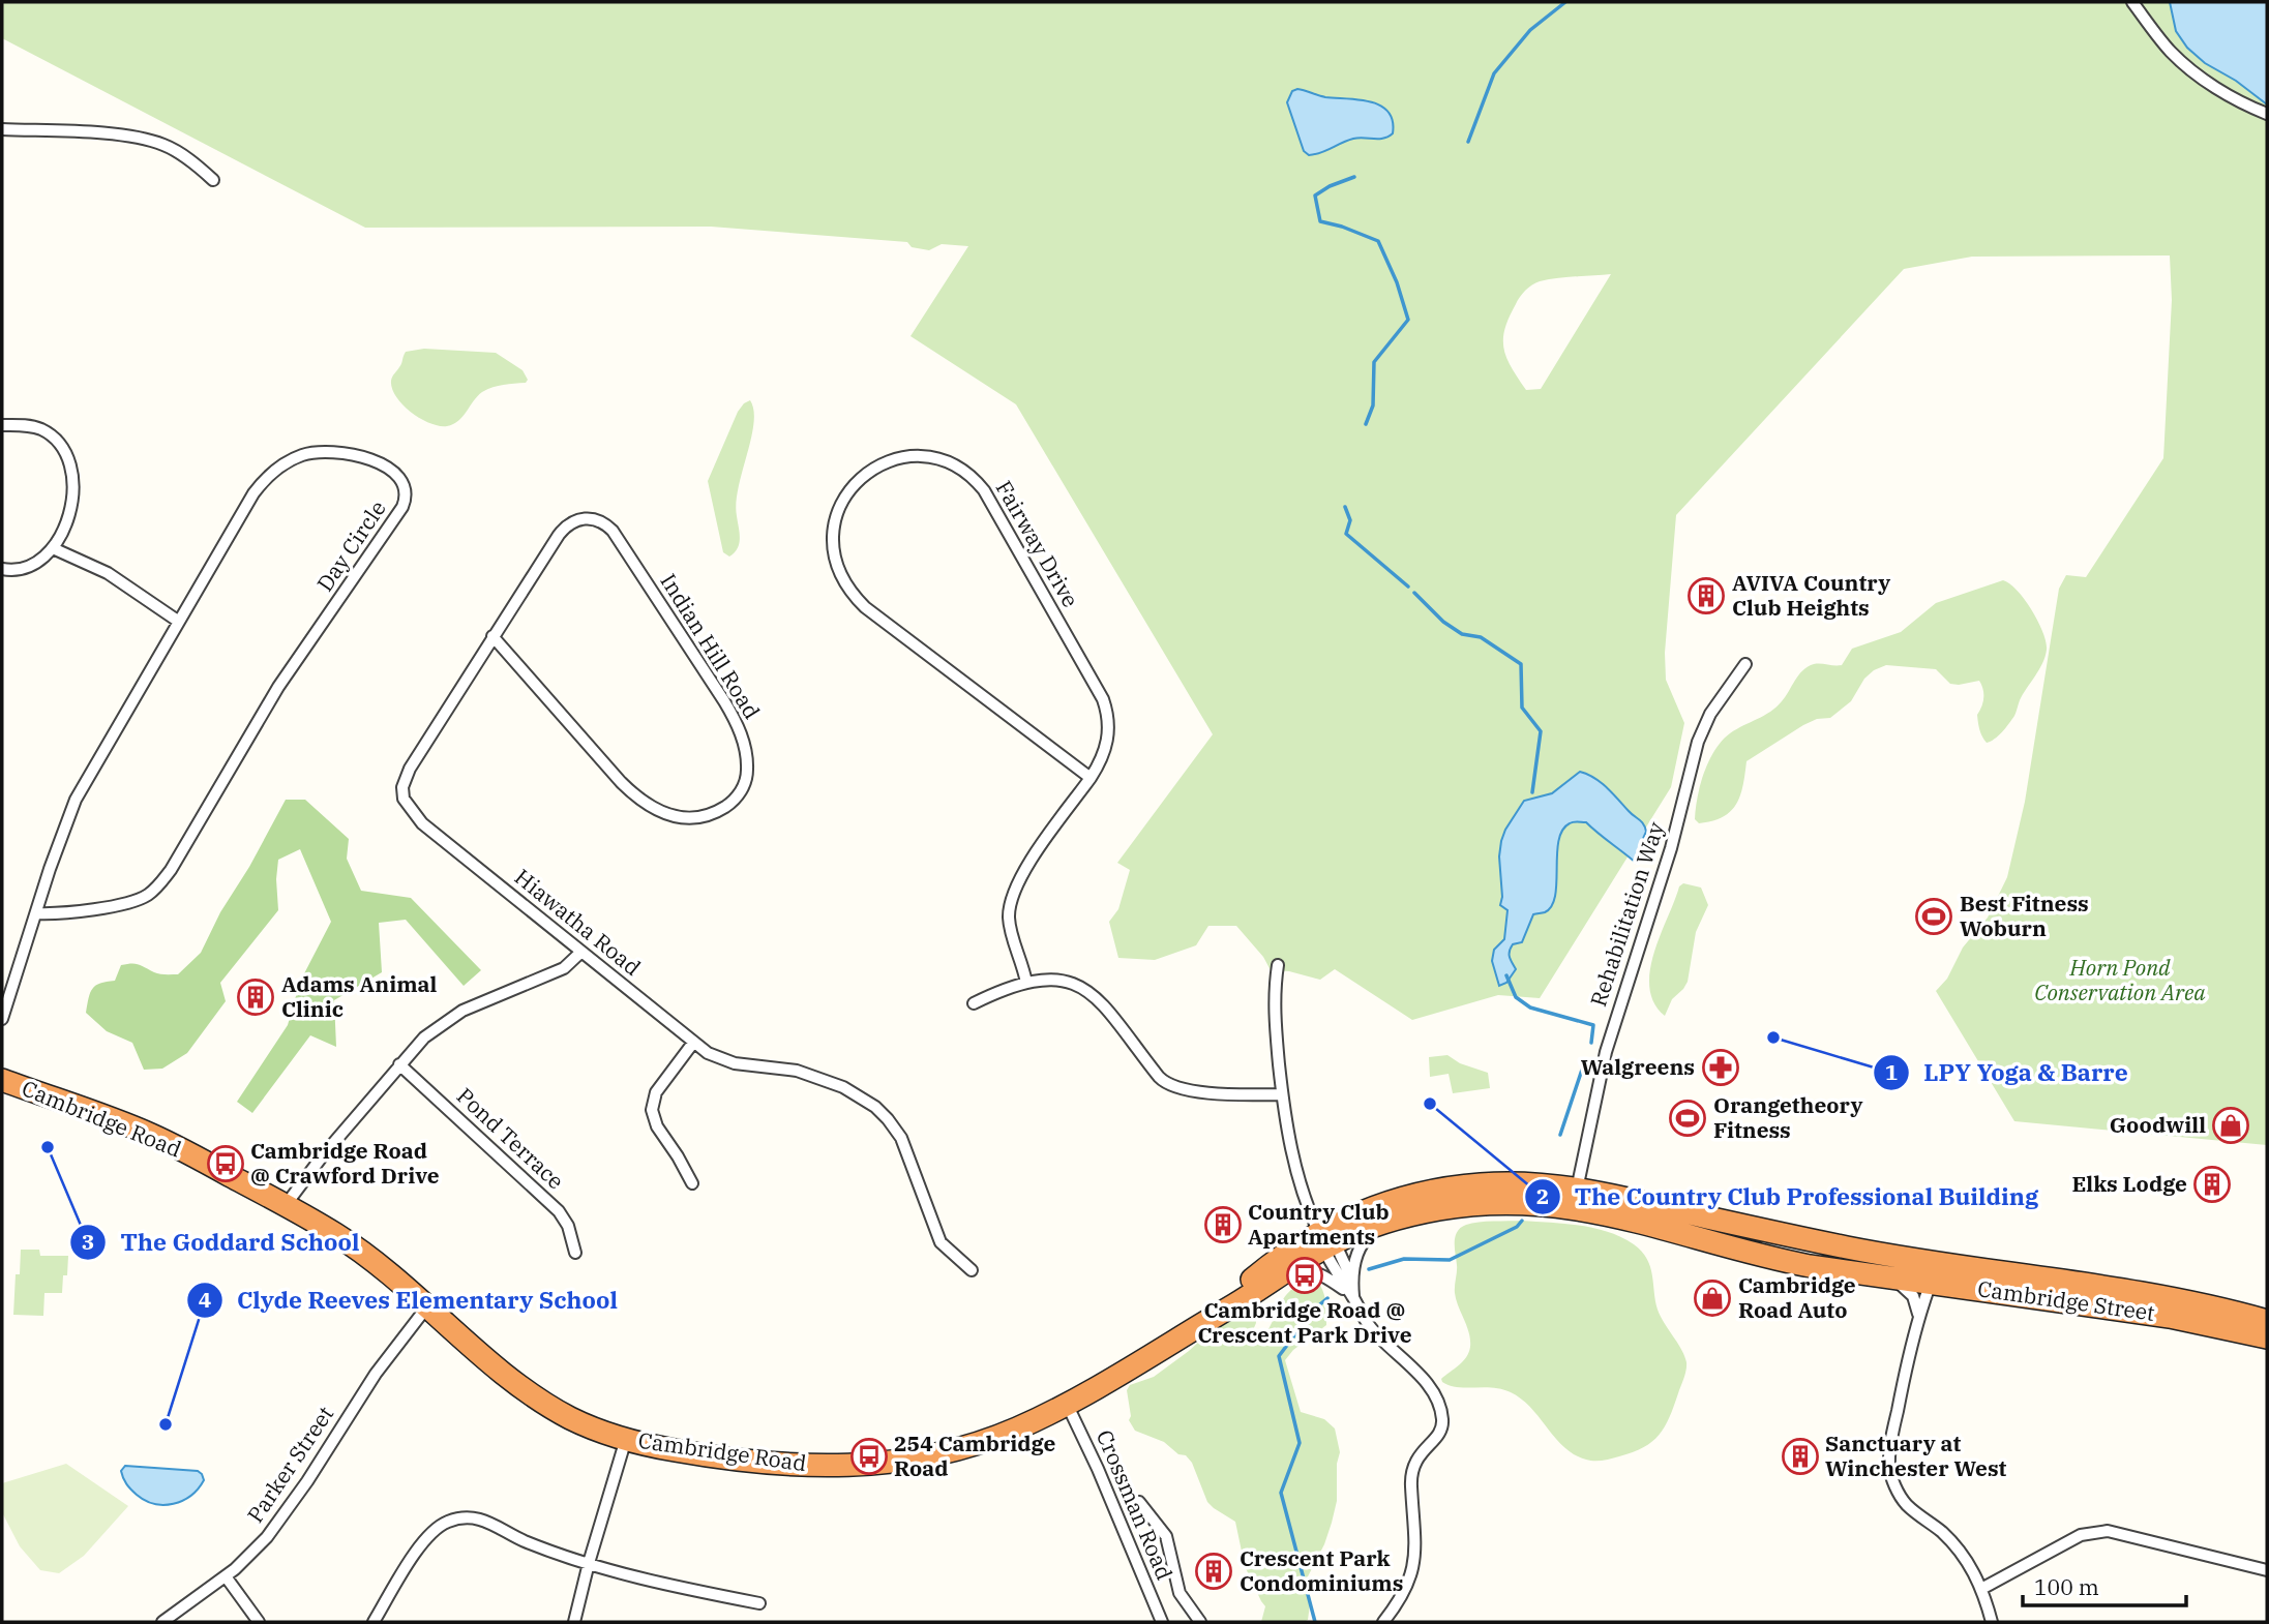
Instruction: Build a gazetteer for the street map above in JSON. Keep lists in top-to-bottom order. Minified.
{"streets":{"highway":["Cambridge Road","Cambridge Street"],"street":["Fairway Drive","Day Circle","Indian Hill Road","Rehabilitation Way","Hiawatha Road","Pond Terrace","Parker Street","Crossman Road"]},"crossings":[["Indian Hill Road","Hiawatha Road"],["Rehabilitation Way","Cambridge Road"],["Cambridge Road","Cambridge Street"],["Cambridge Road","Parker Street"],["Cambridge Road","Crossman Road"]],"parks":["Horn Pond Conservation Area"],"places":{"building":["AVIVA Country Club Heights","Adams Animal Clinic","Elks Lodge","Country Club Apartments","Sanctuary at Winchester West","Crescent Park Condominiums"],"sports":["Best Fitness Woburn","Orangetheory Fitness"],"other":["LPY Yoga & Barre","The Country Club Professional Building","The Goddard School","Clyde Reeves Elementary School"],"pharmacy":["Walgreens"],"shop":["Goodwill","Cambridge Road Auto"],"bus stop":["Cambridge Road @ Crawford Drive","Cambridge Road @ Crescent Park Drive","254 Cambridge Road"]},"scale_bar":"100 m"}
